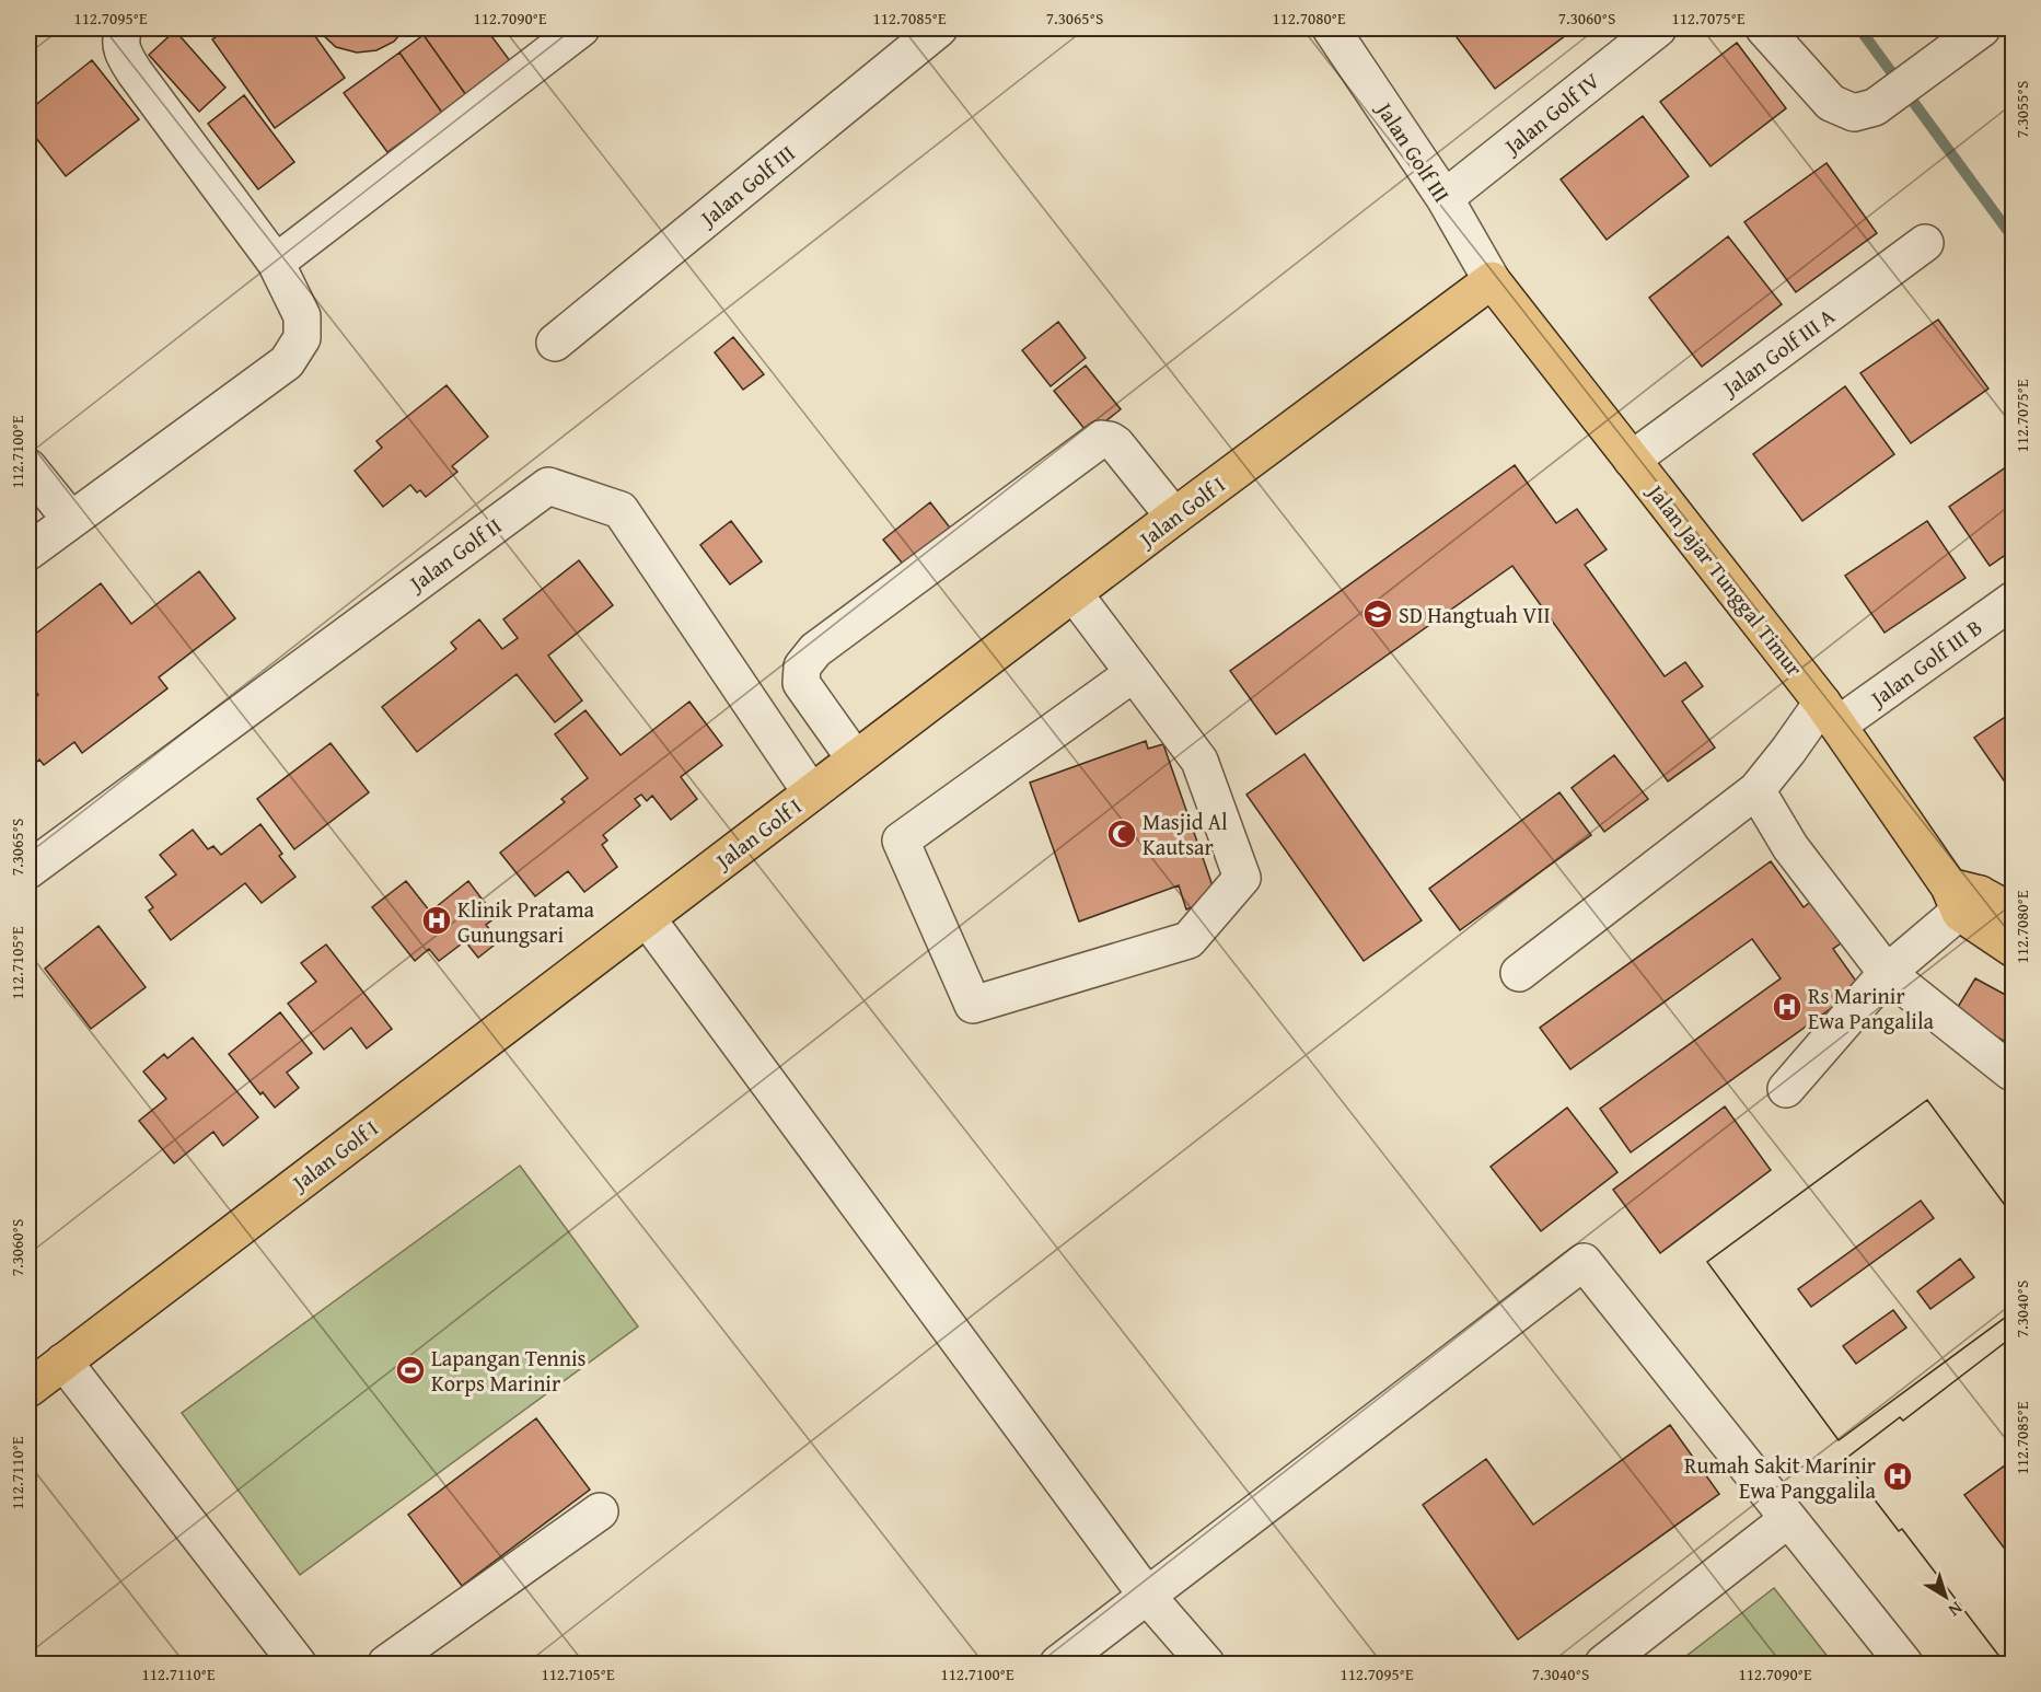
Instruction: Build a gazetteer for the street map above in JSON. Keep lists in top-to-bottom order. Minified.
{"streets":{"main road":["Jalan Golf I","Jalan Jajar Tunggal Timur"],"street":["Jalan Golf IV","Jalan Golf III","Jalan Golf III A","Jalan Golf II","Jalan Golf III B"]},"crossings":[["Jalan Golf IV","Jalan Golf III"],["Jalan Golf III","Jalan Golf I"],["Jalan Golf III","Jalan Jajar Tunggal Timur"],["Jalan Golf III A","Jalan Jajar Tunggal Timur"],["Jalan Golf I","Jalan Golf II"],["Jalan Golf I","Jalan Jajar Tunggal Timur"],["Jalan Jajar Tunggal Timur","Jalan Golf III B"]],"places":{"school or university":["SD Hangtuah VII"],"mosque":["Masjid Al Kautsar"],"hospital":["Klinik Pratama Gunungsari","Rs Marinir Ewa Pangalila","Rumah Sakit Marinir Ewa Panggalila"],"sports":["Lapangan Tennis Korps Marinir"]},"north":"bottom right","coordinates":["112.7095°E","112.7090°E","112.7085°E","7.3065°S","112.7080°E","7.3060°S","112.7075°E","7.3055°S","112.7100°E","112.7105°E","7.3040°S","112.7110°E"]}
